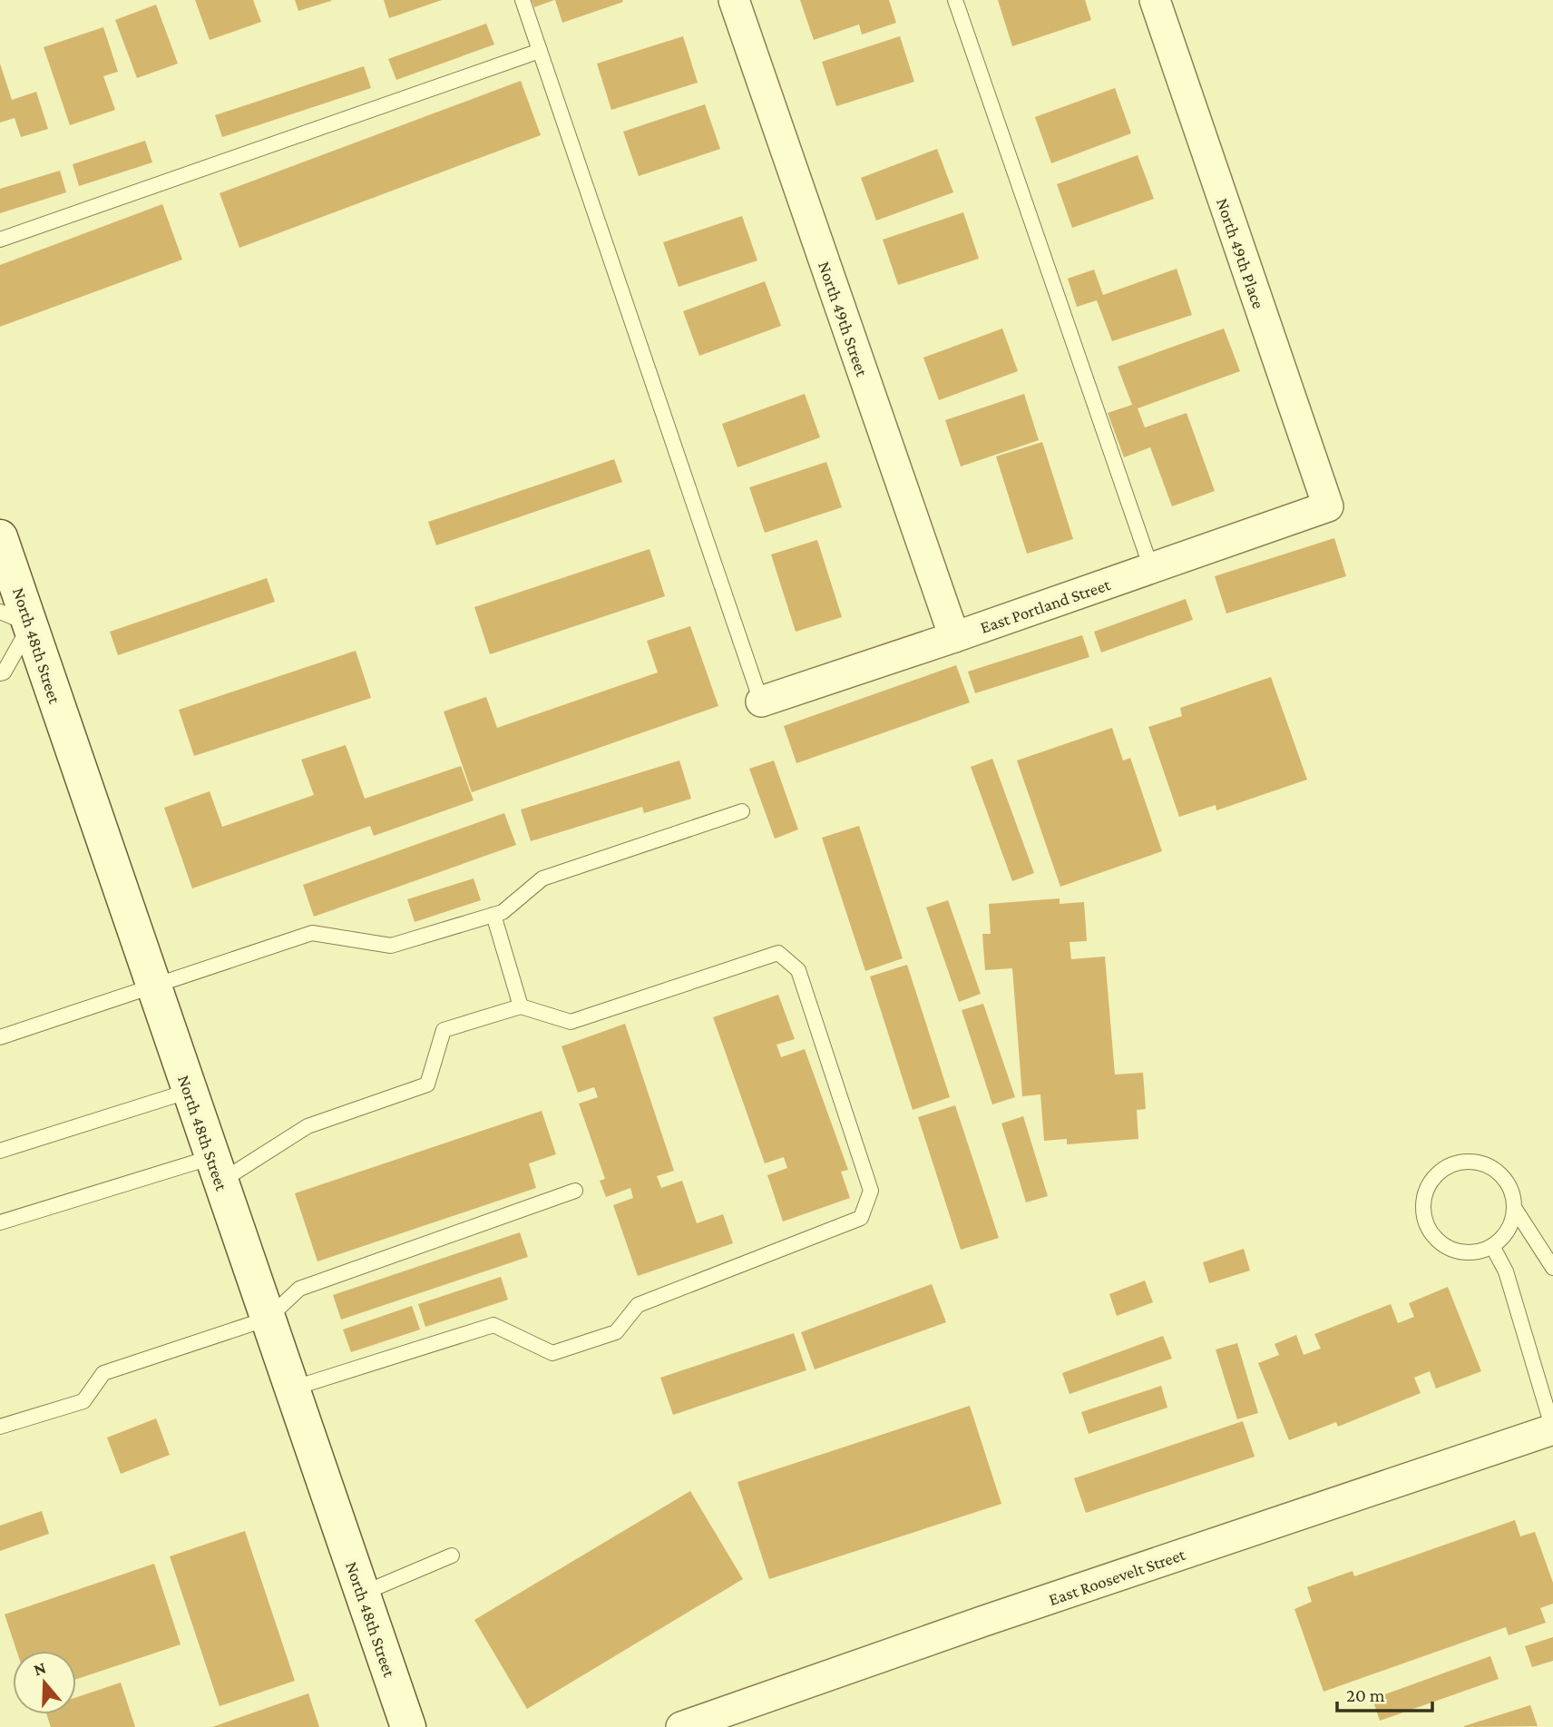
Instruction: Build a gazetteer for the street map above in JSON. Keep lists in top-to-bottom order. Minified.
{"streets":{"street":["North 49th Place","North 49th Street","East Portland Street","North 48th Street","East Roosevelt Street"]},"crossings":[["North 49th Place","East Portland Street"],["North 49th Street","East Portland Street"]],"scale_bar":"20 m","north":"top"}
